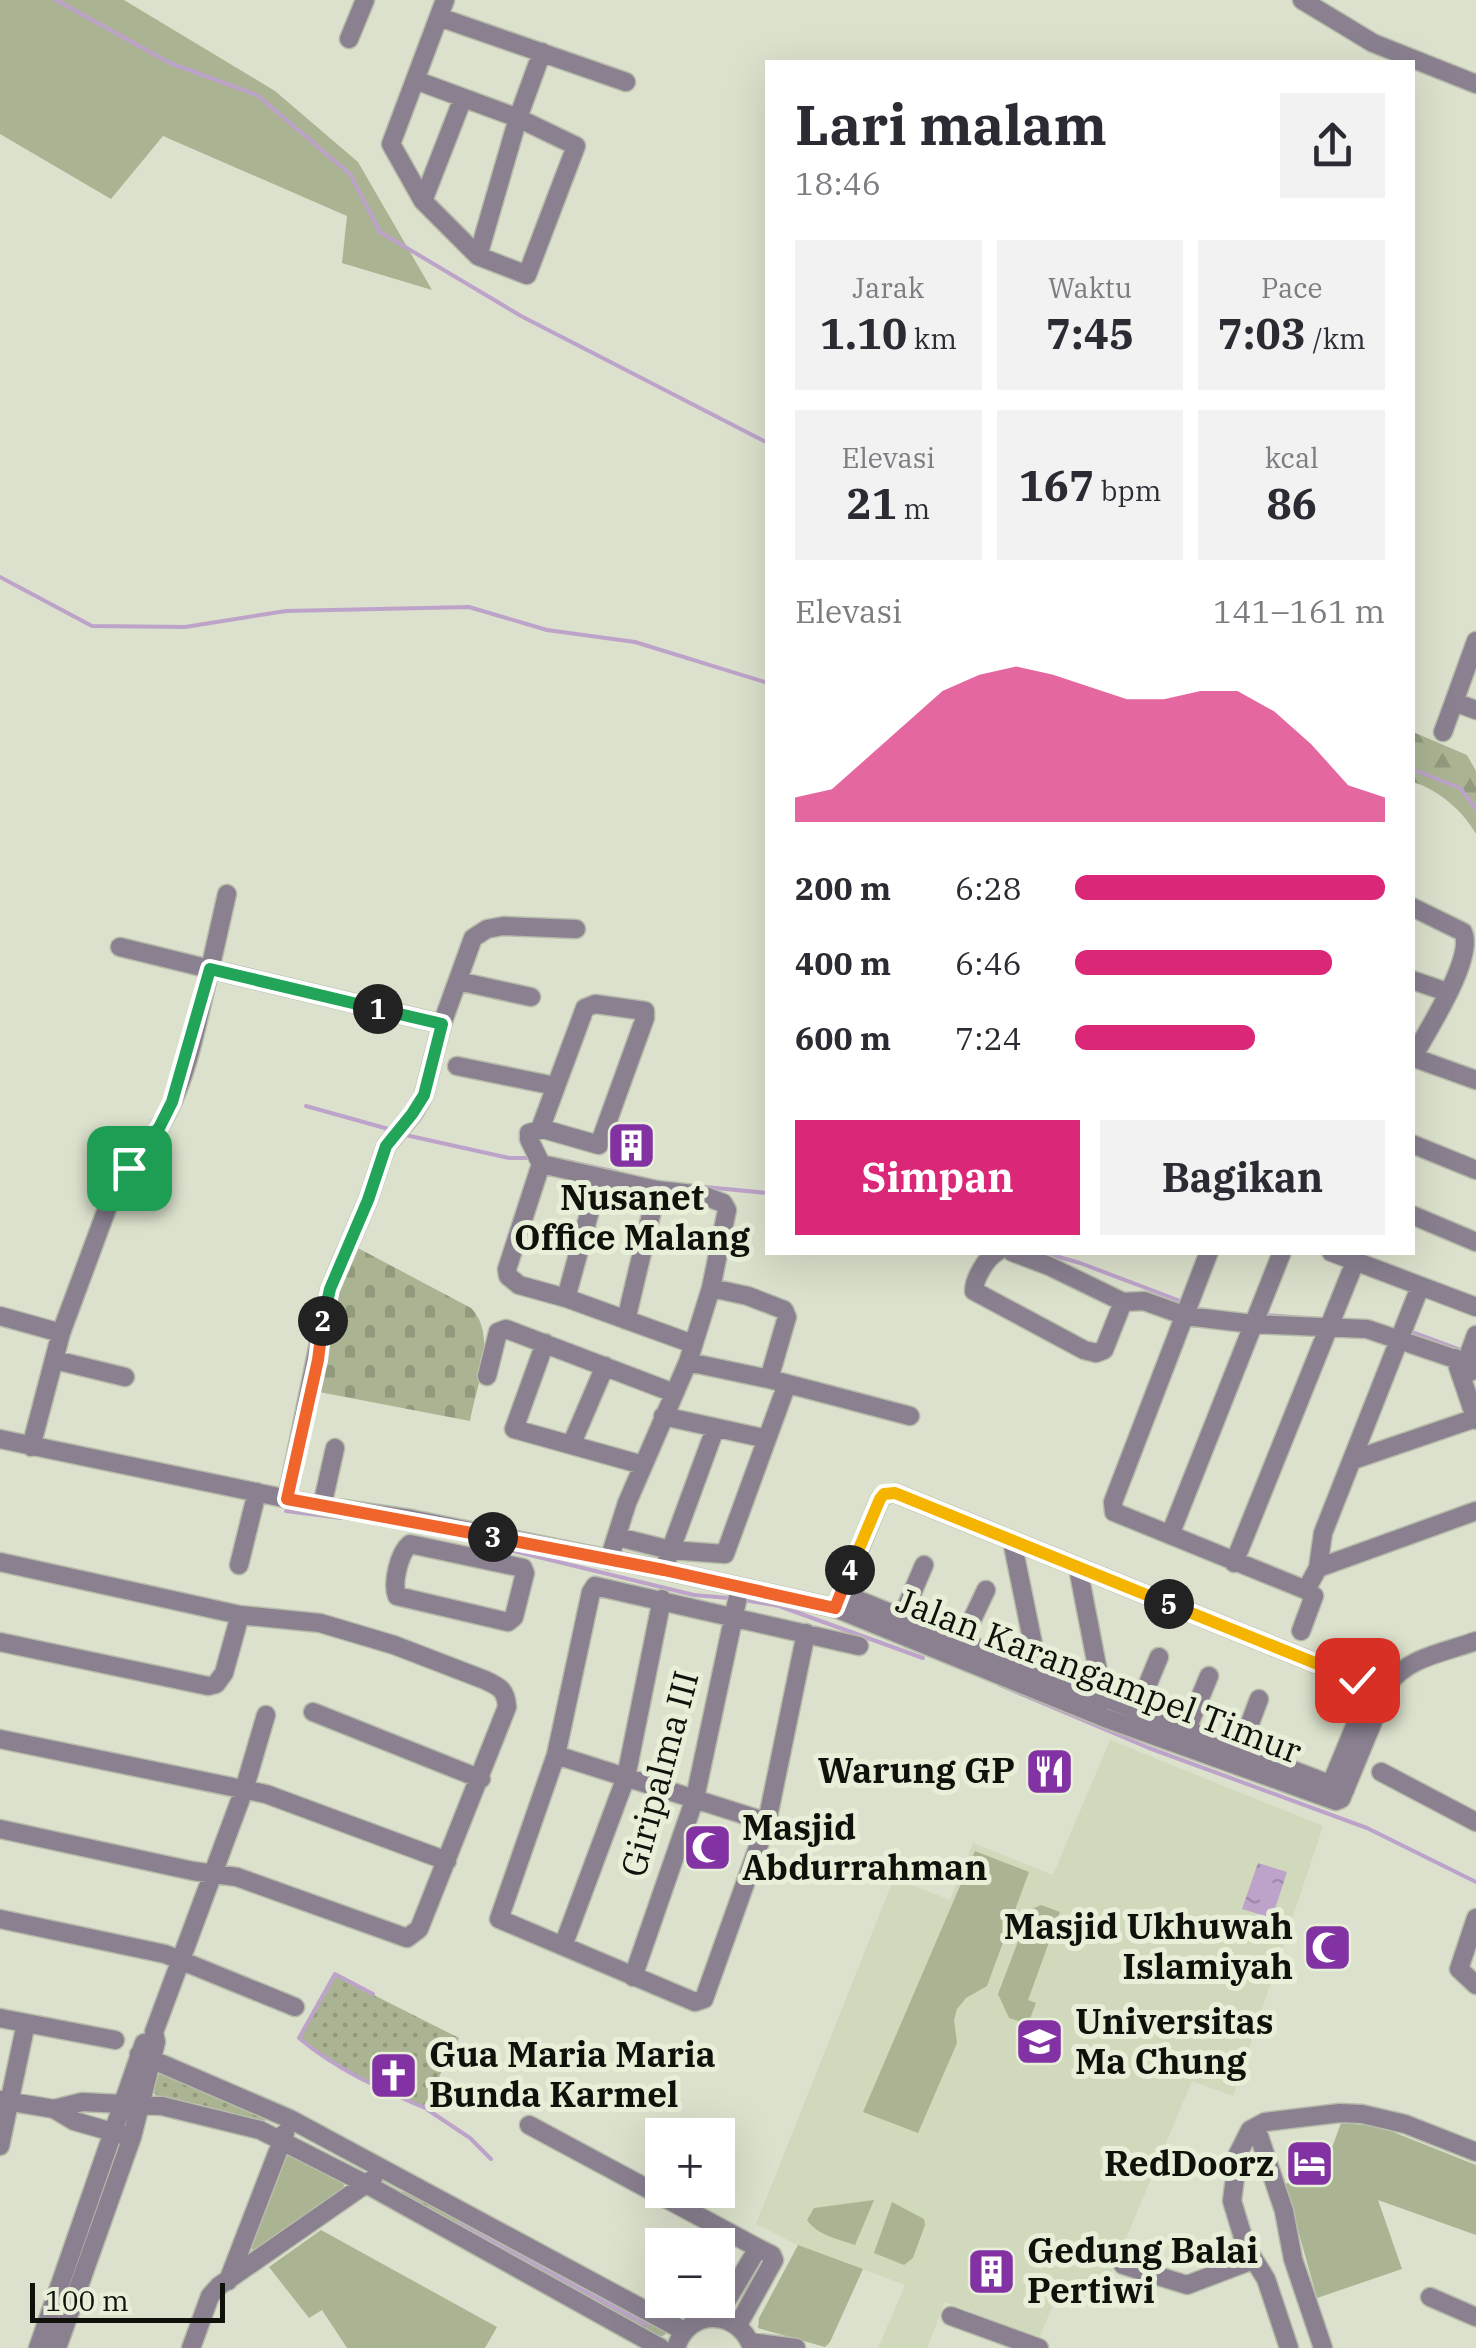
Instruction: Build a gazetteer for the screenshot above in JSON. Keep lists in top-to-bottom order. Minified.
{"streets":{"street":["Jalan Karangampel Timur","Giripalma III"]},"crossings":[["Jalan Karangampel Timur","Giripalma III"]],"places":{"building":["Nusanet Office Malang","Gedung Balai Pertiwi"],"restaurant":["Warung GP"],"mosque":["Masjid Abdurrahman","Masjid Ukhuwah Islamiyah"],"school or university":["Universitas Ma Chung"],"church":["Gua Maria Maria Bunda Karmel"],"hotel":["RedDoorz"]},"scale_bar":"100 m","page":{"heading":["Lari malam","18:46"],"stats":[["Jarak","1.10 km"],["Waktu","7:45"],["Pace","7:03 /km"],["Elevasi","21 m"],["167 bpm"],["kcal","86"]],"chart":["Elevasi","141–161 m"],"list":[{"name":"200 m","note":"6:28"},{"name":"400 m","note":"6:46"},{"name":"600 m","note":"7:24"}],"pins":["1","2","3","4","5"],"buttons":["Simpan","Bagikan"],"map_buttons":["+","−"],"scale":"100 m"}}
